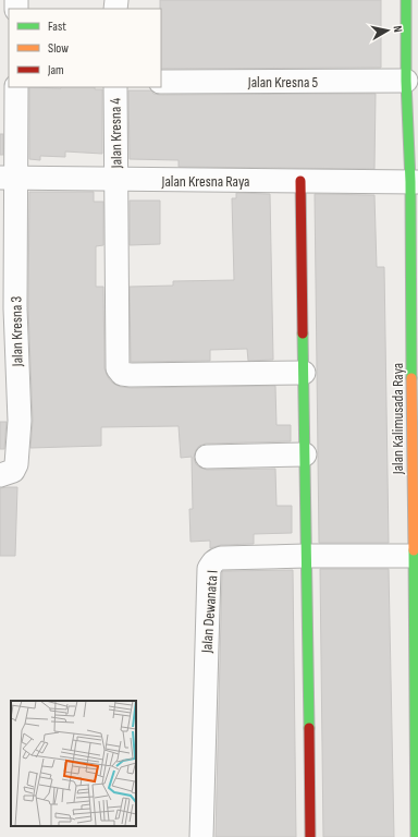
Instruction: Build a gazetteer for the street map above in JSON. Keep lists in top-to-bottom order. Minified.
{"streets":{"street":["Jalan Kresna 5","Jalan Kresna 4","Jalan Kresna Raya","Jalan Kresna 3","Jalan Kalimusada Raya","Jalan Dewanata I"]},"crossings":[["Jalan Kresna 5","Jalan Kalimusada Raya"],["Jalan Kresna 4","Jalan Kresna Raya"],["Jalan Kresna Raya","Jalan Kresna 3"],["Jalan Kresna Raya","Jalan Kalimusada Raya"],["Jalan Kalimusada Raya","Jalan Dewanata I"]],"legend":["Fast","Slow","Jam"],"north":"right"}
